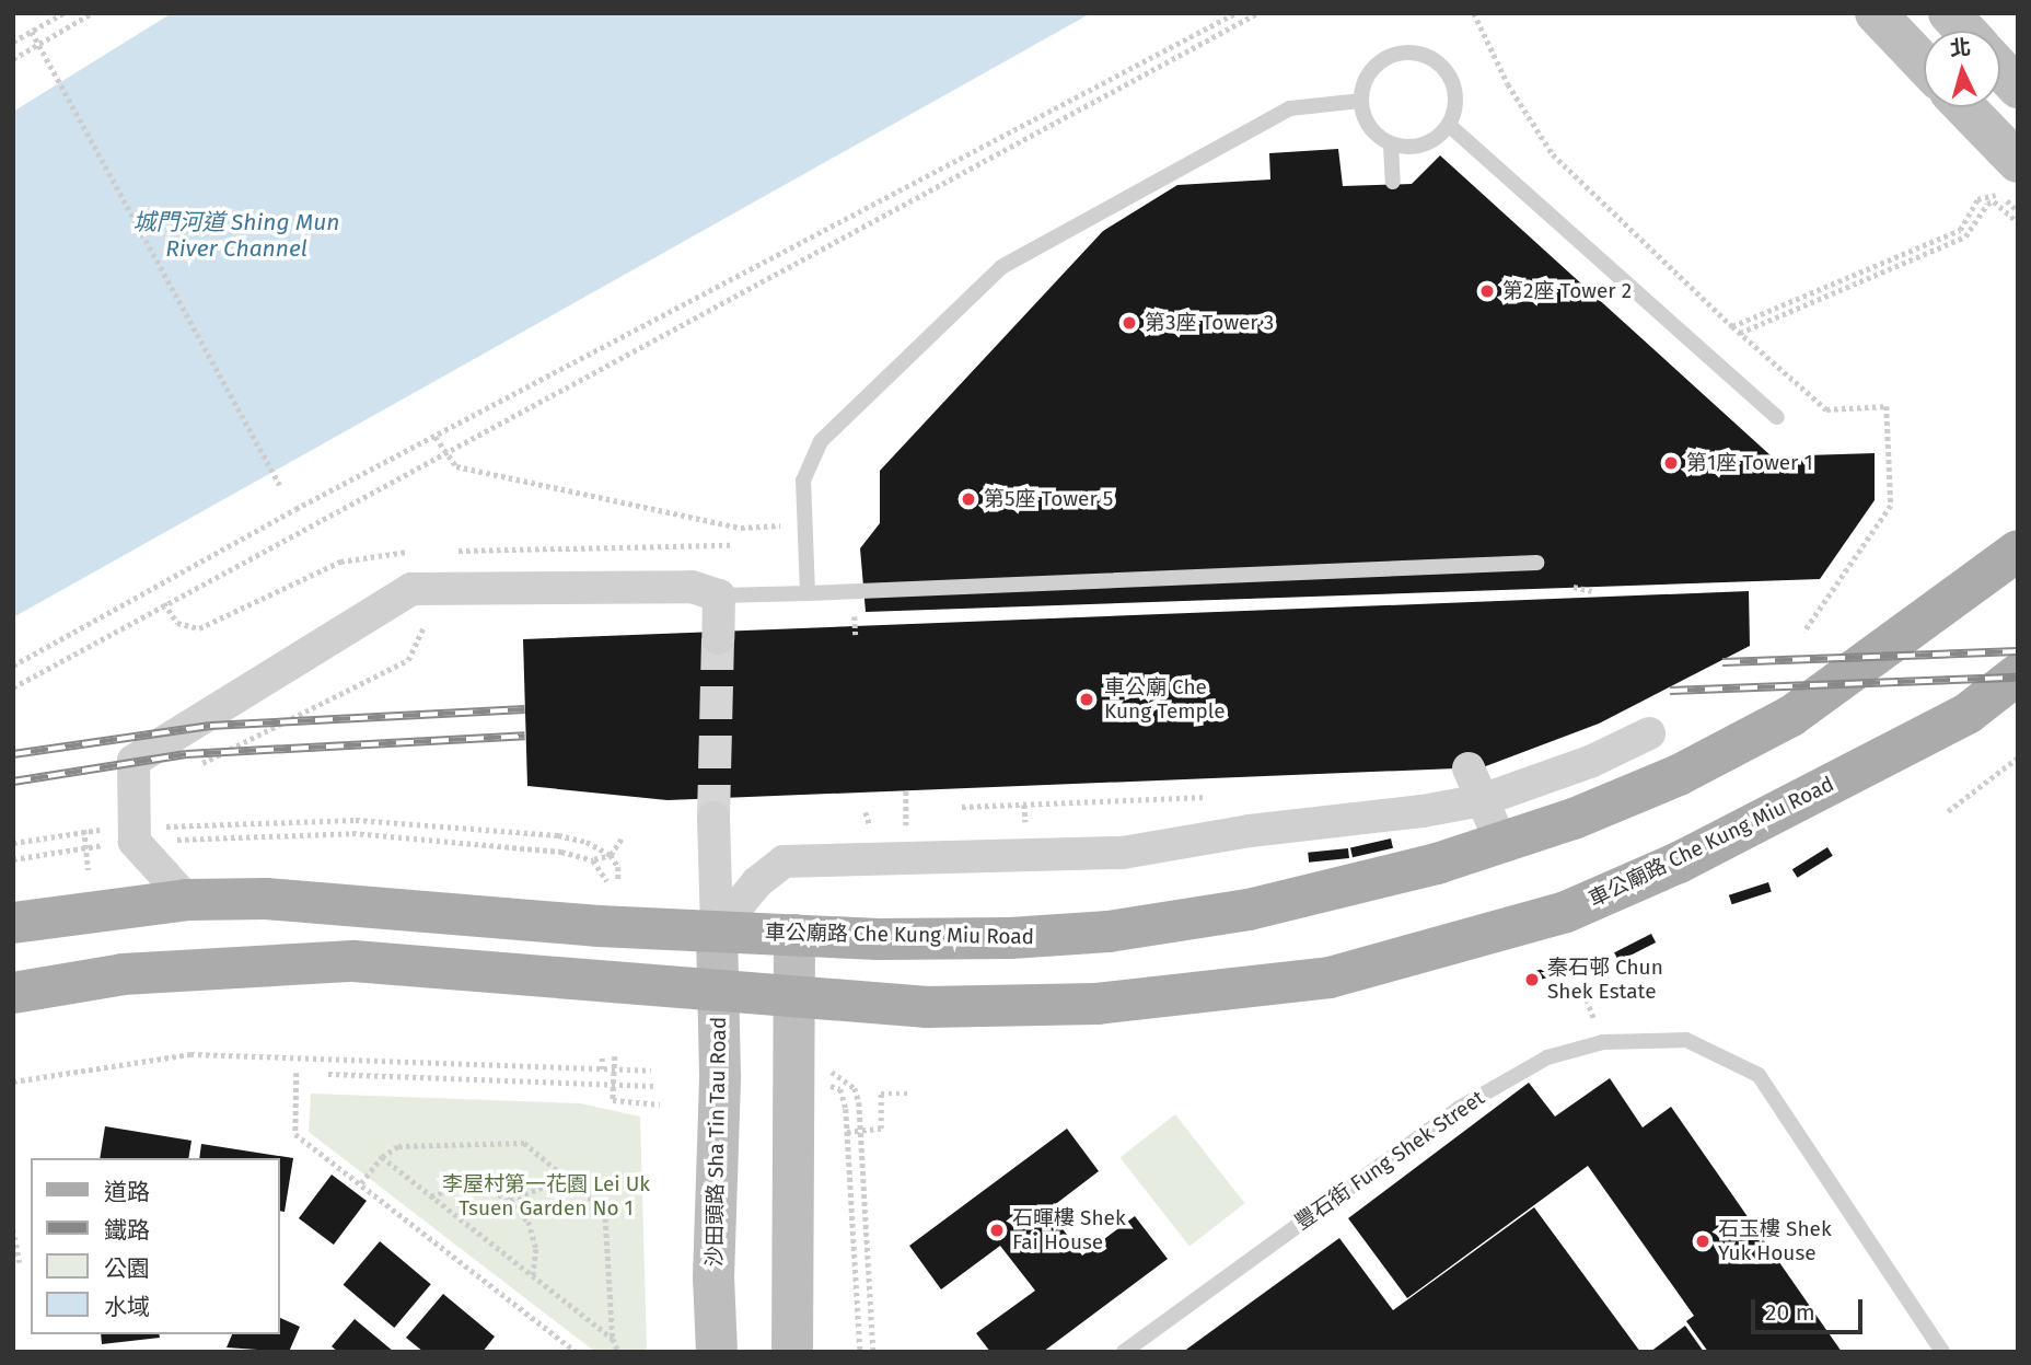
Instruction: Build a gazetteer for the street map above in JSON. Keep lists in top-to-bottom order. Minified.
{"streets":{"main road":["車公廟路 Che Kung Miu Road"],"street":["沙田頭路 Sha Tin Tau Road"],"lane":["豐石街 Fung Shek Street"]},"crossings":[["車公廟路 Che Kung Miu Road","沙田頭路 Sha Tin Tau Road"]],"water":["城門河道 Shing Mun River Channel"],"parks":["李屋村第一花園 Lei Uk Tsuen Garden No 1"],"places":["第2座 Tower 2","第3座 Tower 3","第1座 Tower 1","第5座 Tower 5","車公廟 Che Kung Temple","秦石邨 Chun Shek Estate","石暉樓 Shek Fai House","石玉樓 Shek Yuk House"],"legend":["道路","鐵路","公園","水域"],"scale_bar":"20 m","north":"top"}
